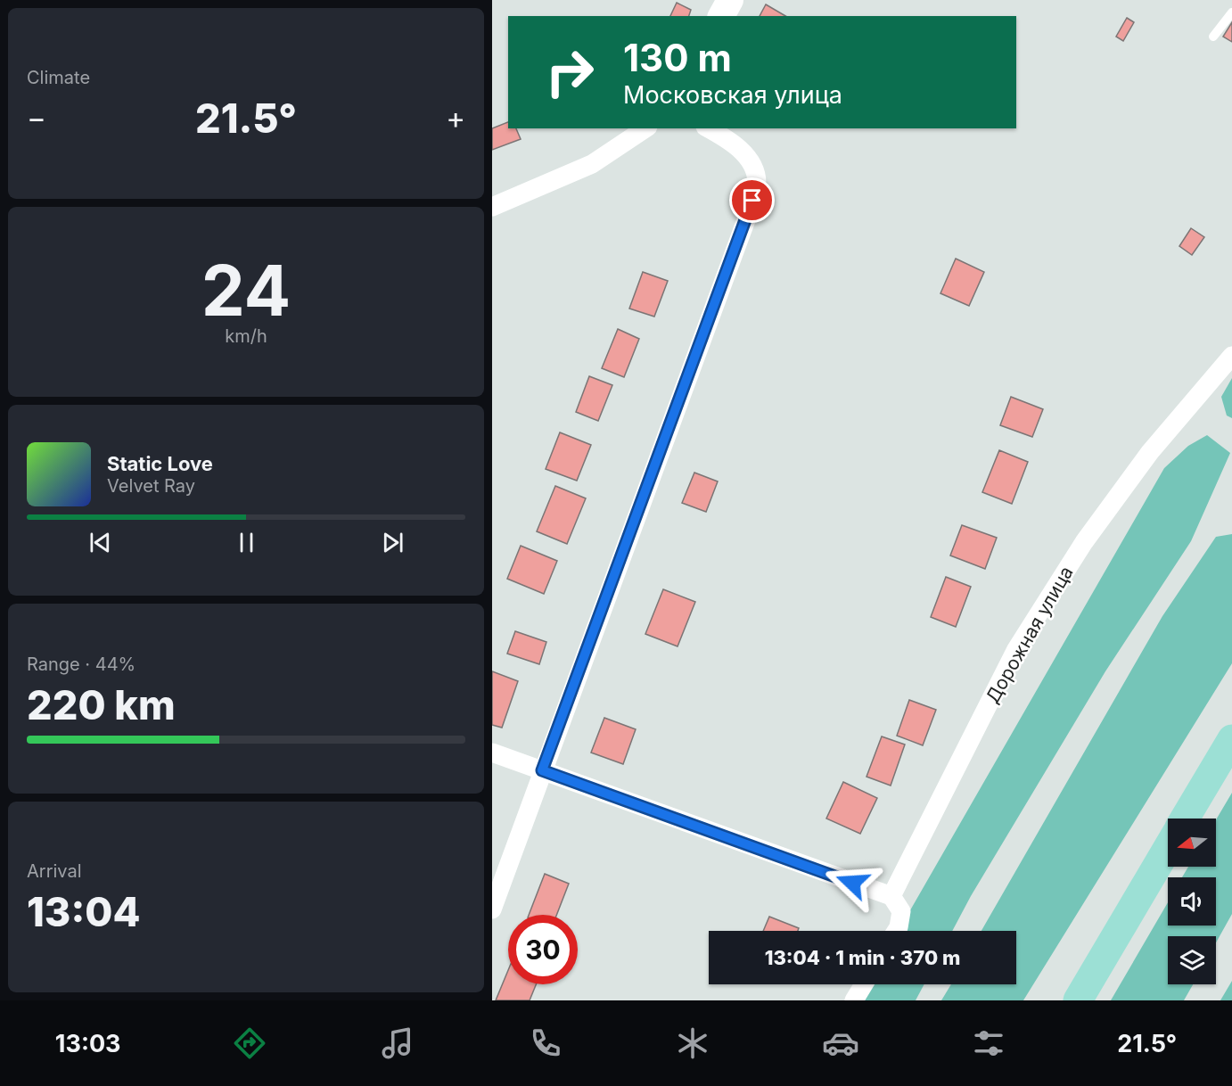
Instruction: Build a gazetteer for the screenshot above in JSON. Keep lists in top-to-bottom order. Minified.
{"streets":{"street":["Дорожная улица"]},"north":"left","page":{"tile":["Climate",["24","km/h"],["Range · 44%","220 km"],["Arrival","13:04"]],"turn":["130 m","Московская улица"],"heat":["−","21.5°","+"],"song":["Static Love","Velvet Ray"],"limit":"30","trip":"13:04 · 1 min · 370 m","tabs":["13:03","21.5°"]}}
